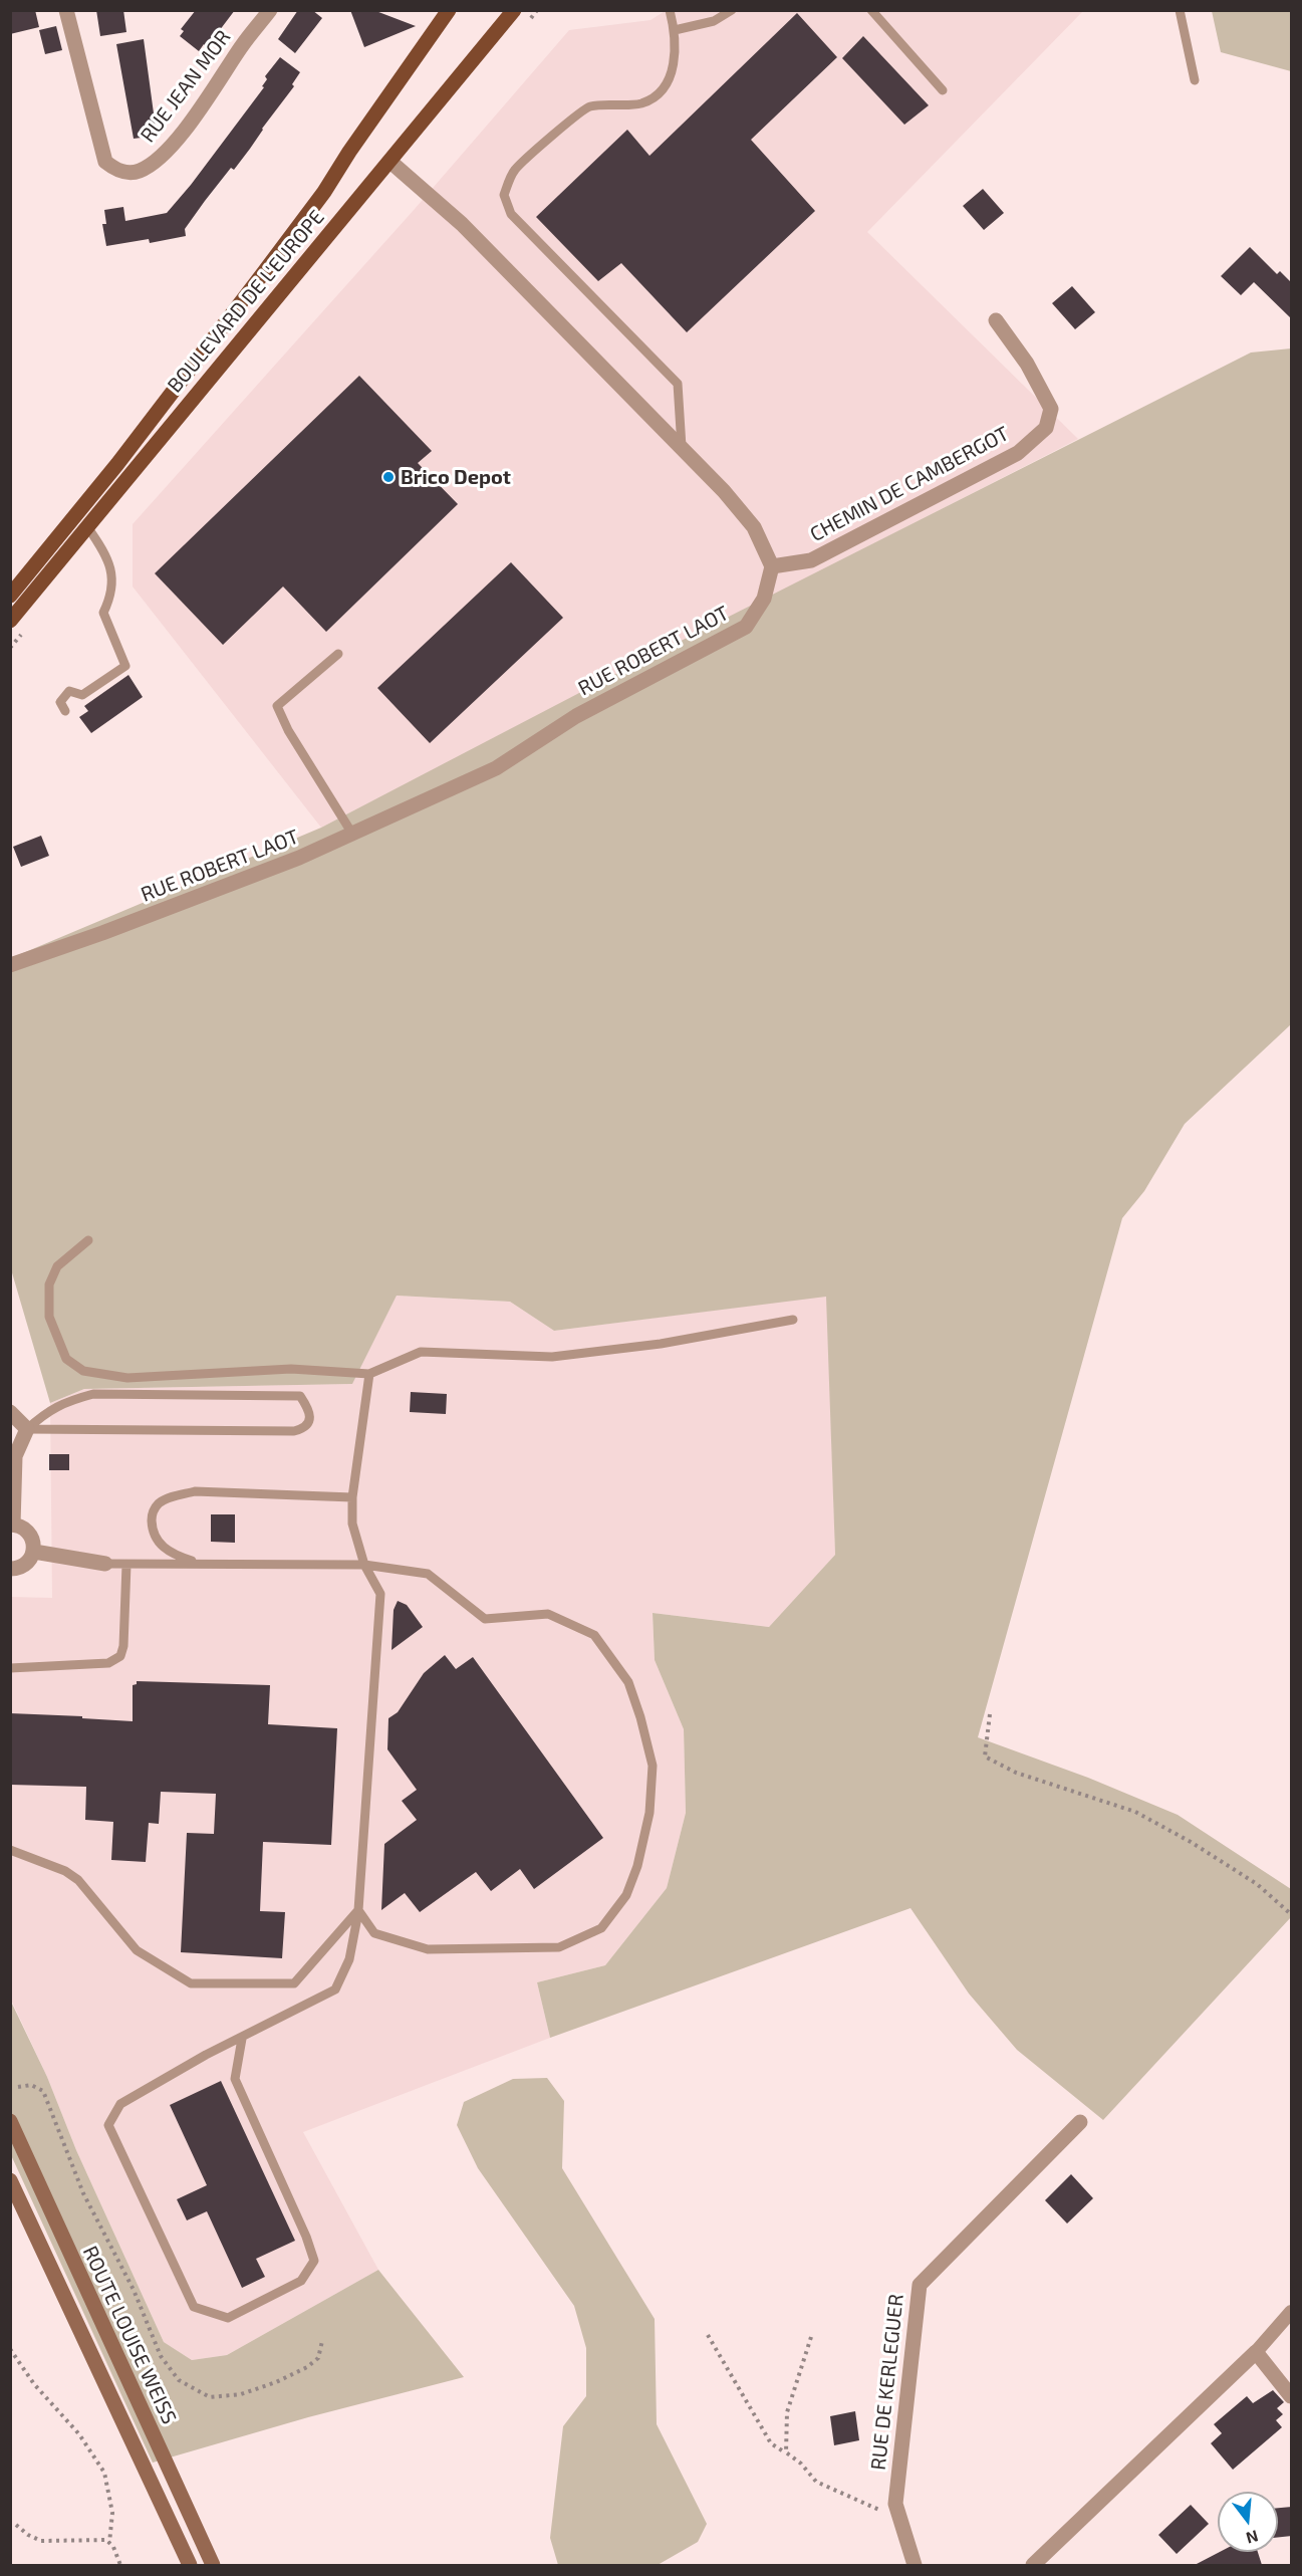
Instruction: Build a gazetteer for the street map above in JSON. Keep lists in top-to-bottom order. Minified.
{"streets":{"main road":["BOULEVARD DE L'EUROPE","ROUTE LOUISE WEISS"],"street":["RUE JEAN MOR","CHEMIN DE CAMBERGOT","RUE ROBERT LAOT","RUE DE KERLEGUER"]},"crossings":[["CHEMIN DE CAMBERGOT","RUE ROBERT LAOT"]],"places":["Brico Depot"],"north":"bottom"}
